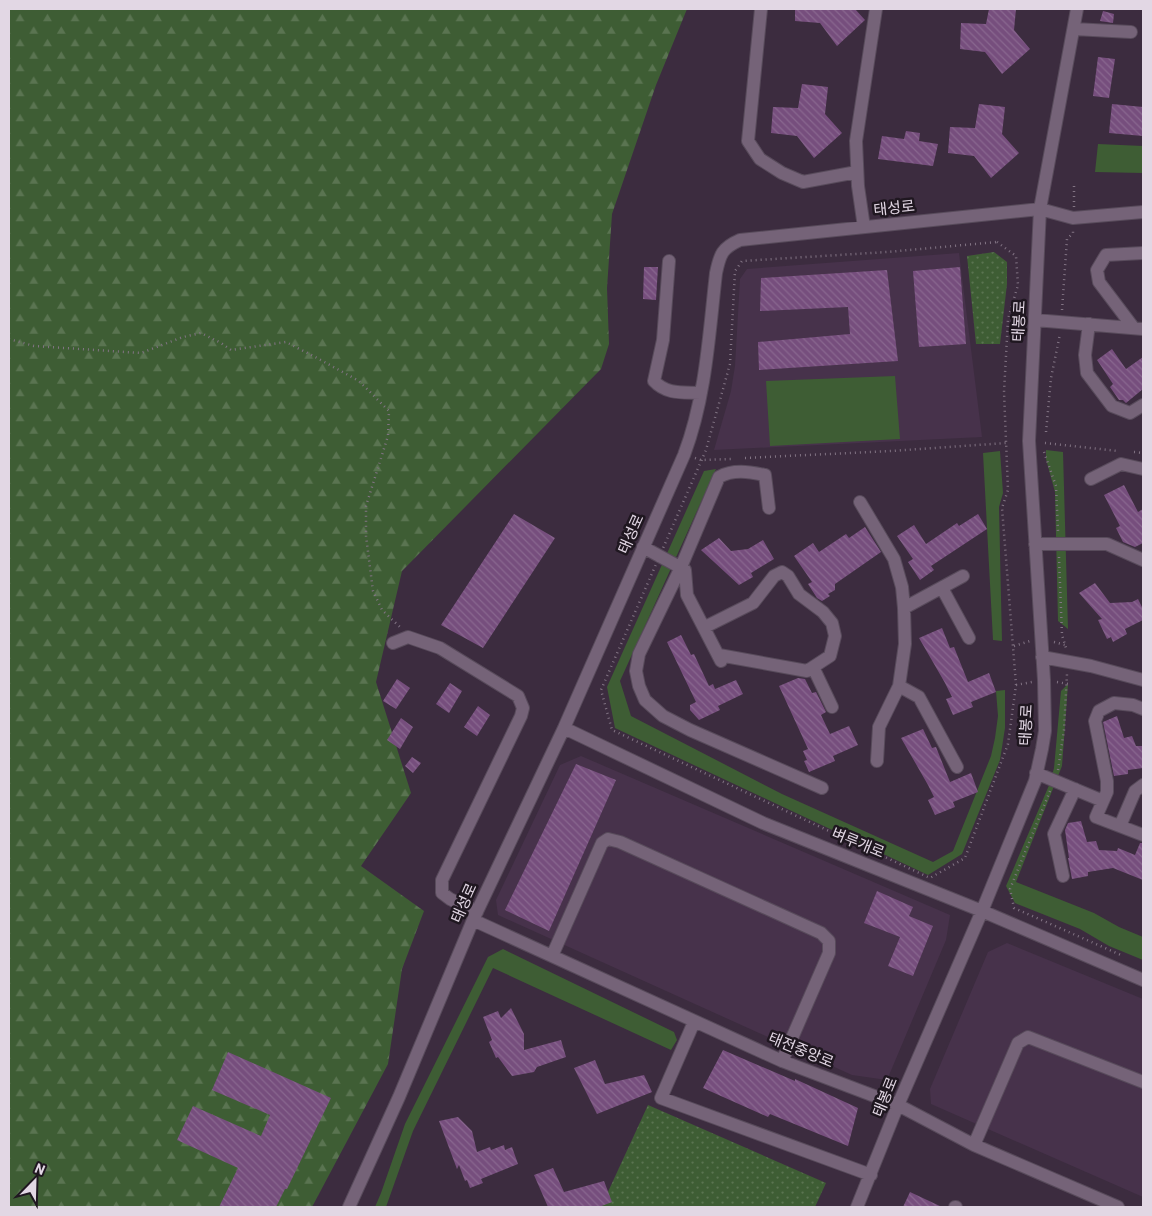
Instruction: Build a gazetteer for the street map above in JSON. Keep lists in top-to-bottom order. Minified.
{"streets":{"street":["태성로","태봉로","벼루개로","태전중앙로"]},"crossings":[["태성로","태봉로"],["태성로","벼루개로"],["태성로","태전중앙로"],["태봉로","벼루개로"],["태봉로","태전중앙로"]],"north":"top right"}
